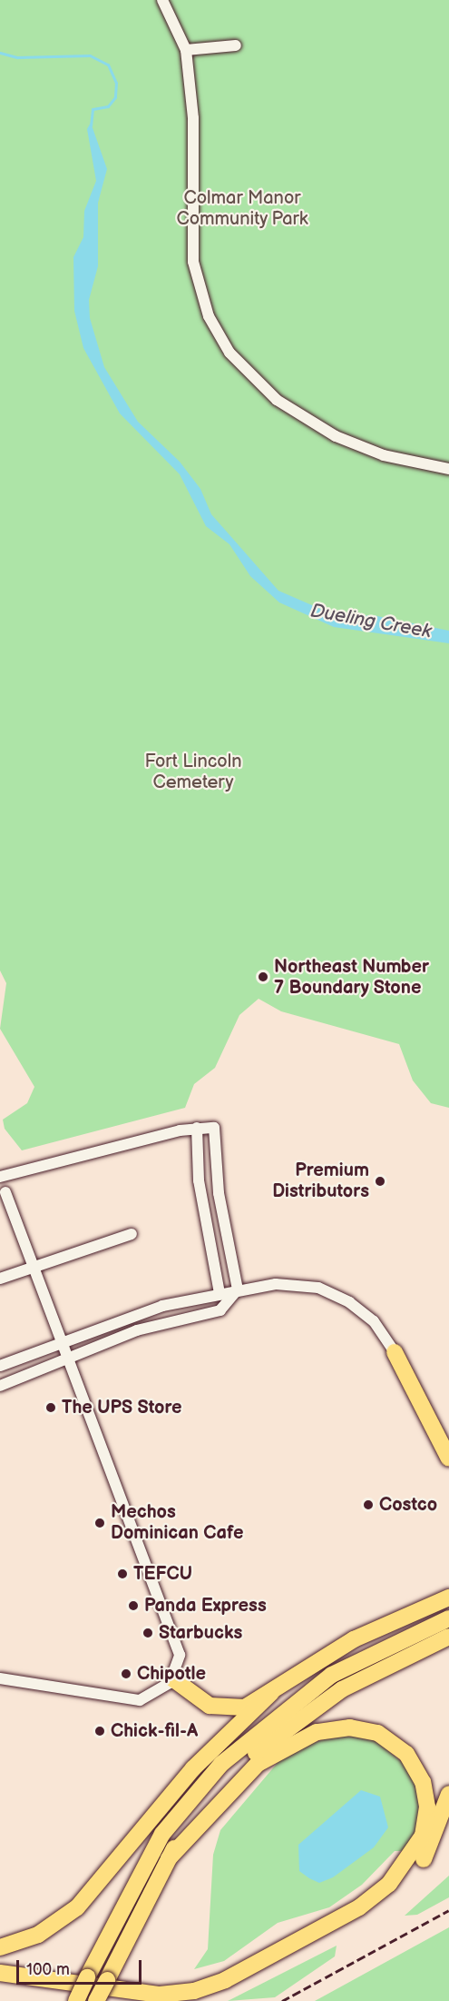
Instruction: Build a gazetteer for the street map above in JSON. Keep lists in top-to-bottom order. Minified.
{"water":["Dueling Creek"],"parks":["Colmar Manor Community Park","Fort Lincoln Cemetery"],"places":["Northeast Number 7 Boundary Stone","Premium Distributors","The UPS Store","Costco","Mechos Dominican Cafe","TEFCU","Panda Express","Starbucks","Chipotle","Chick-fil-A"],"scale_bar":"100 m"}
